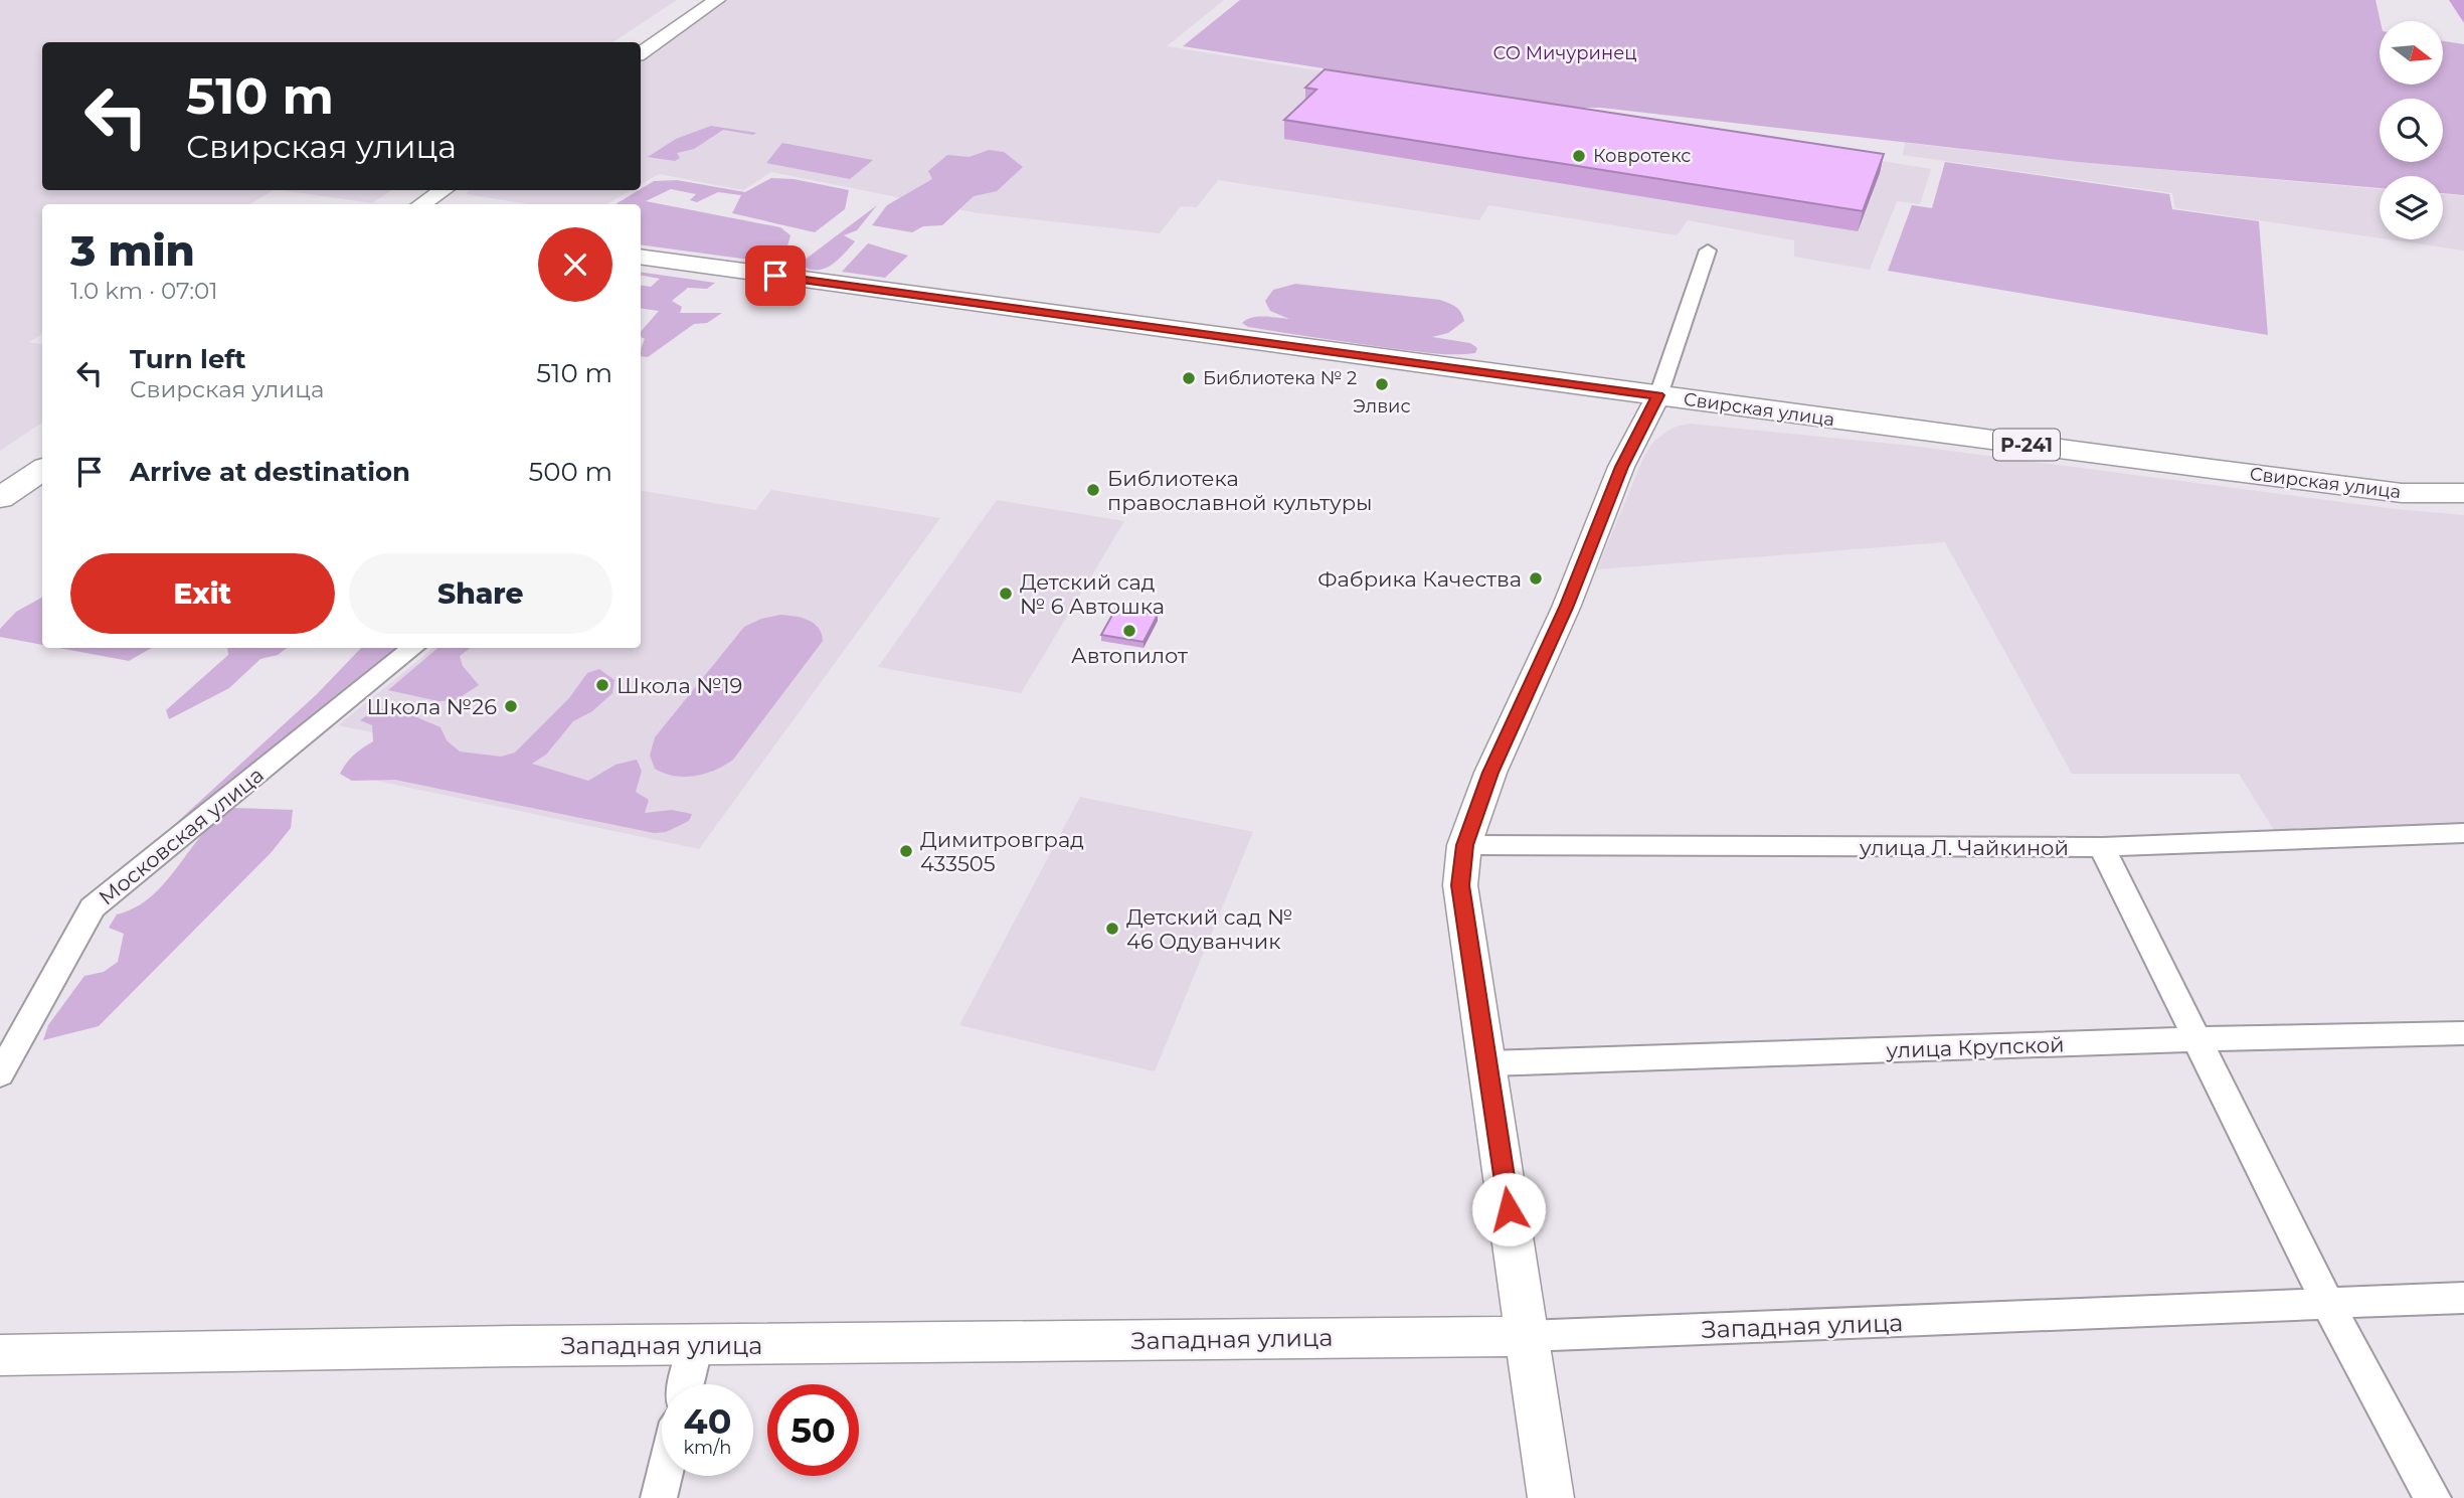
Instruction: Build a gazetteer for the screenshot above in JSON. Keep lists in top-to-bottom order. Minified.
{"streets":{"highway":["Свирская улица","Р-241"],"main road":["Западная улица"],"street":["Московская улица","улица Л. Чайкиной","улица Крупской"]},"parks":["СО Мичуринец"],"places":["Ковротекс","Библиотека № 2","Элвис","Библиотека православной культуры","Фабрика Качества","Детский сад № 6 Автошка","Автопилот","Школа №19","Школа №26","Димитровград 433505","Детский сад № 46 Одуванчик"],"north":"right","page":{"turn":["510 m","Свирская улица"],"heading":["3 min","1.0 km · 07:01"],"list":[{"name":"Turn left","note":"Свирская улица","value":"510 m"},{"name":"Arrive at destination","value":"500 m"}],"buttons":["Exit","Share"],"speed":"40 km/h","limit":"50"}}
